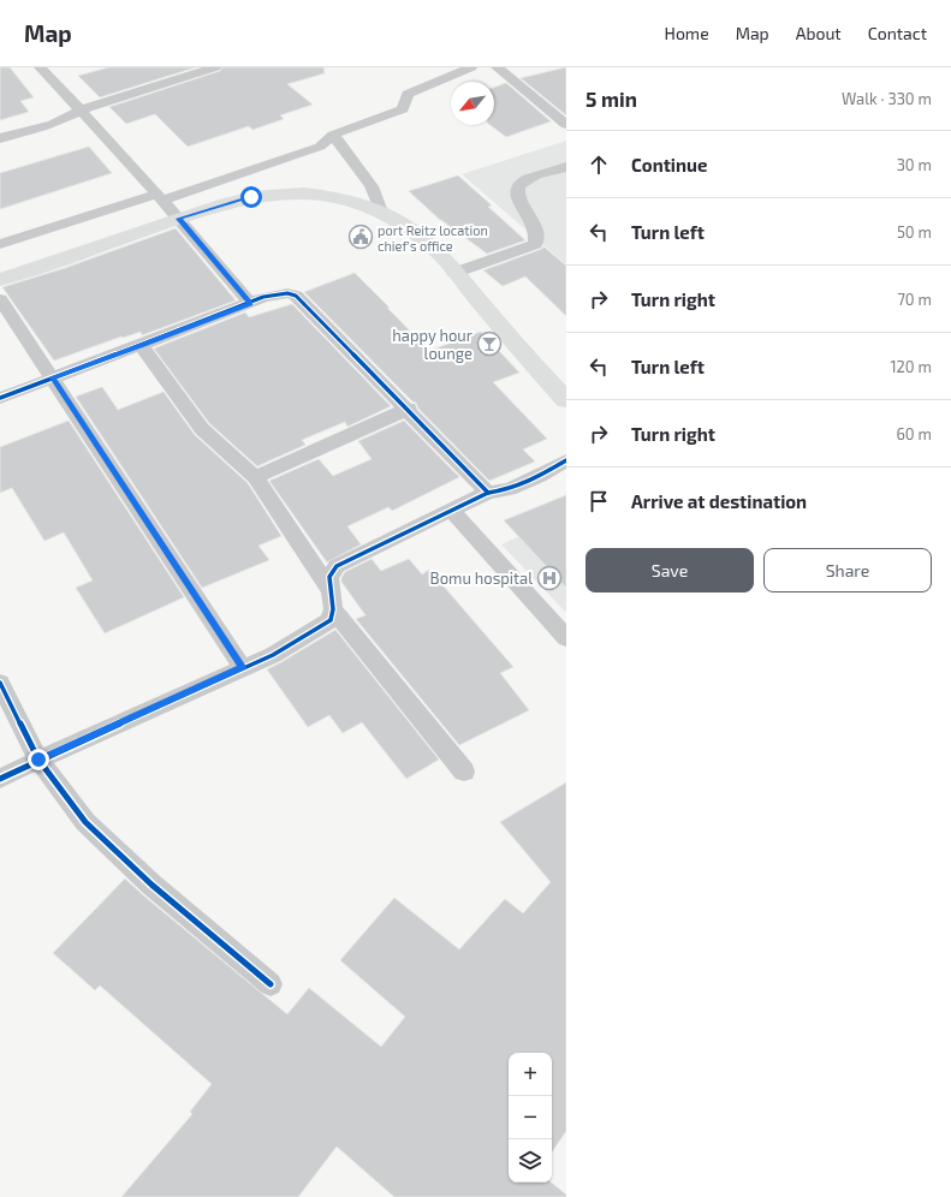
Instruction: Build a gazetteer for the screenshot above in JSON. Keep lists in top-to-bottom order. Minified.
{"places":{"public building":["port Reitz location chief's office"],"bar":["happy hour lounge"],"hospital":["Bomu hospital"]},"north":"bottom left","page":{"header":"Map","nav":["Home","Map","About","Contact"],"heading":["5 min","Walk · 330 m"],"list":[["Continue","30 m"],["Turn left","50 m"],["Turn right","70 m"],["Turn left","120 m"],["Turn right","60 m"],"Arrive at destination"],"buttons":["Save","Share"],"map_buttons":["+","−"]}}
